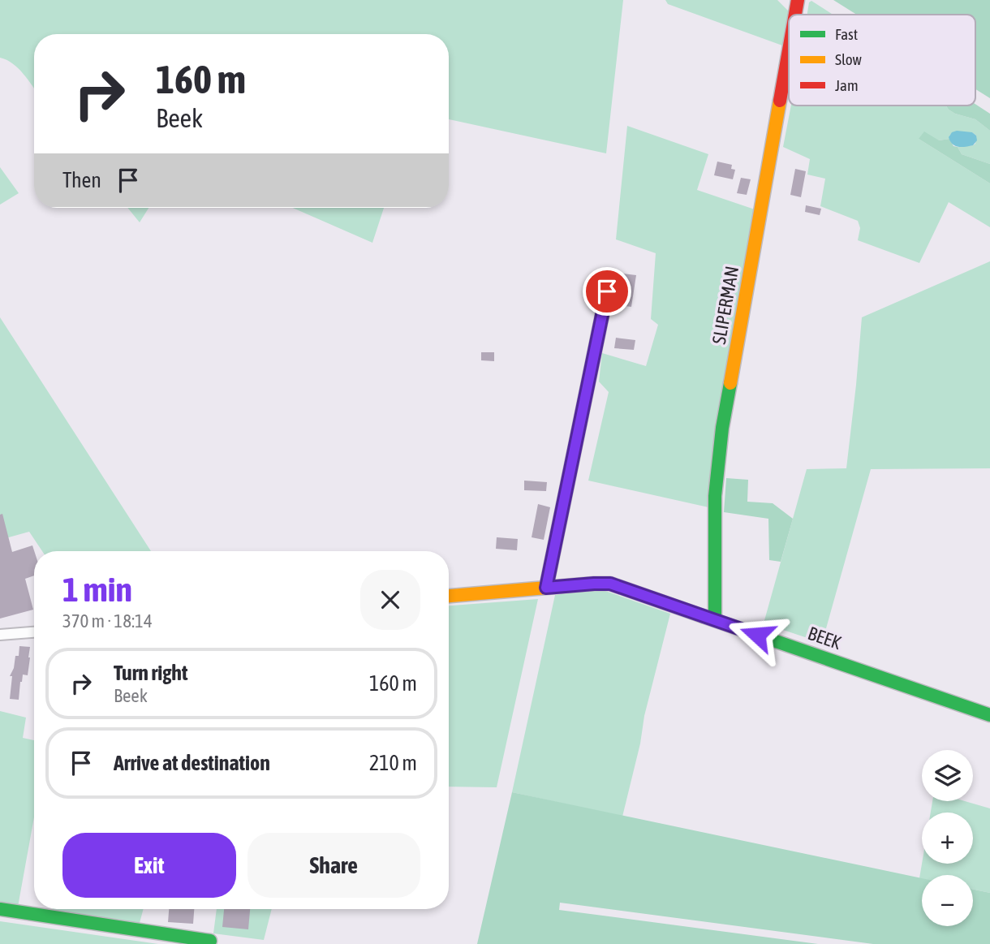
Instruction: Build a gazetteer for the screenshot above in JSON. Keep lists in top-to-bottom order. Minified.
{"streets":{"street":["SLIPERMAN","BEEK"]},"crossings":[["SLIPERMAN","BEEK"]],"legend":["Fast","Slow","Jam"],"page":{"turn":["160 m","Beek"],"then":"Then","heading":["1 min","370 m · 18:14"],"list":[{"name":"Turn right","note":"Beek","value":"160 m"},{"name":"Arrive at destination","value":"210 m"}],"map_buttons":["+","−"],"buttons":["Exit","Share"]}}
